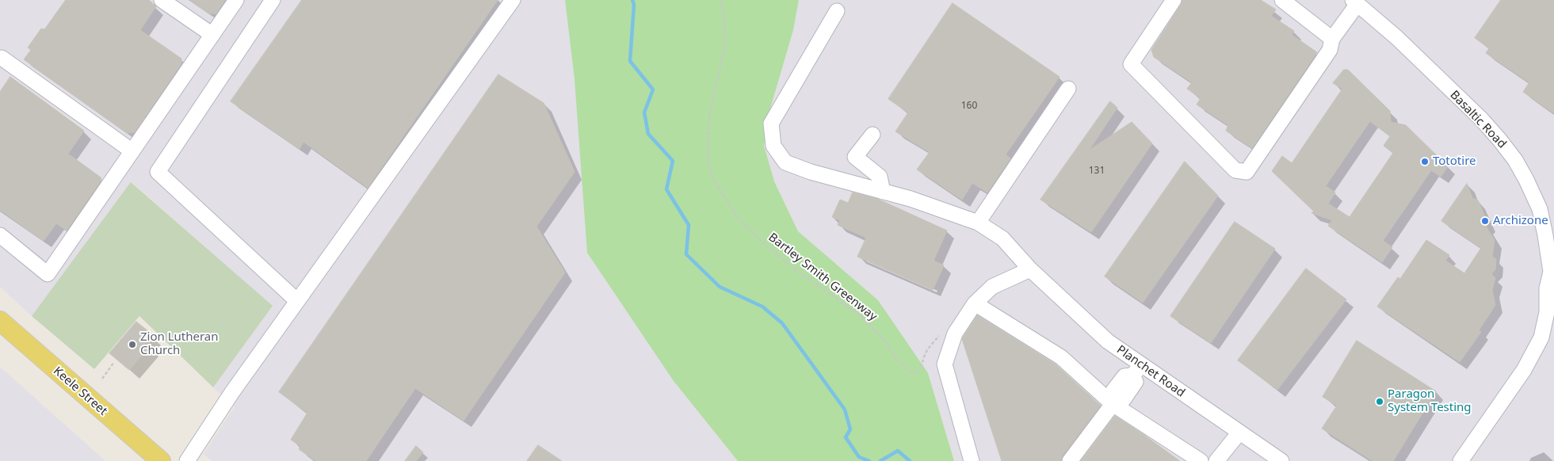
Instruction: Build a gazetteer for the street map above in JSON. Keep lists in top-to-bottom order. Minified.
{"streets":{"main road":["Keele Street"],"street":["Basaltic Road","Planchet Road"],"path":["Bartley Smith Greenway"]},"places":["Tototire","Archizone","Zion Lutheran Church","Paragon System Testing"],"house_numbers":["160","131"]}
